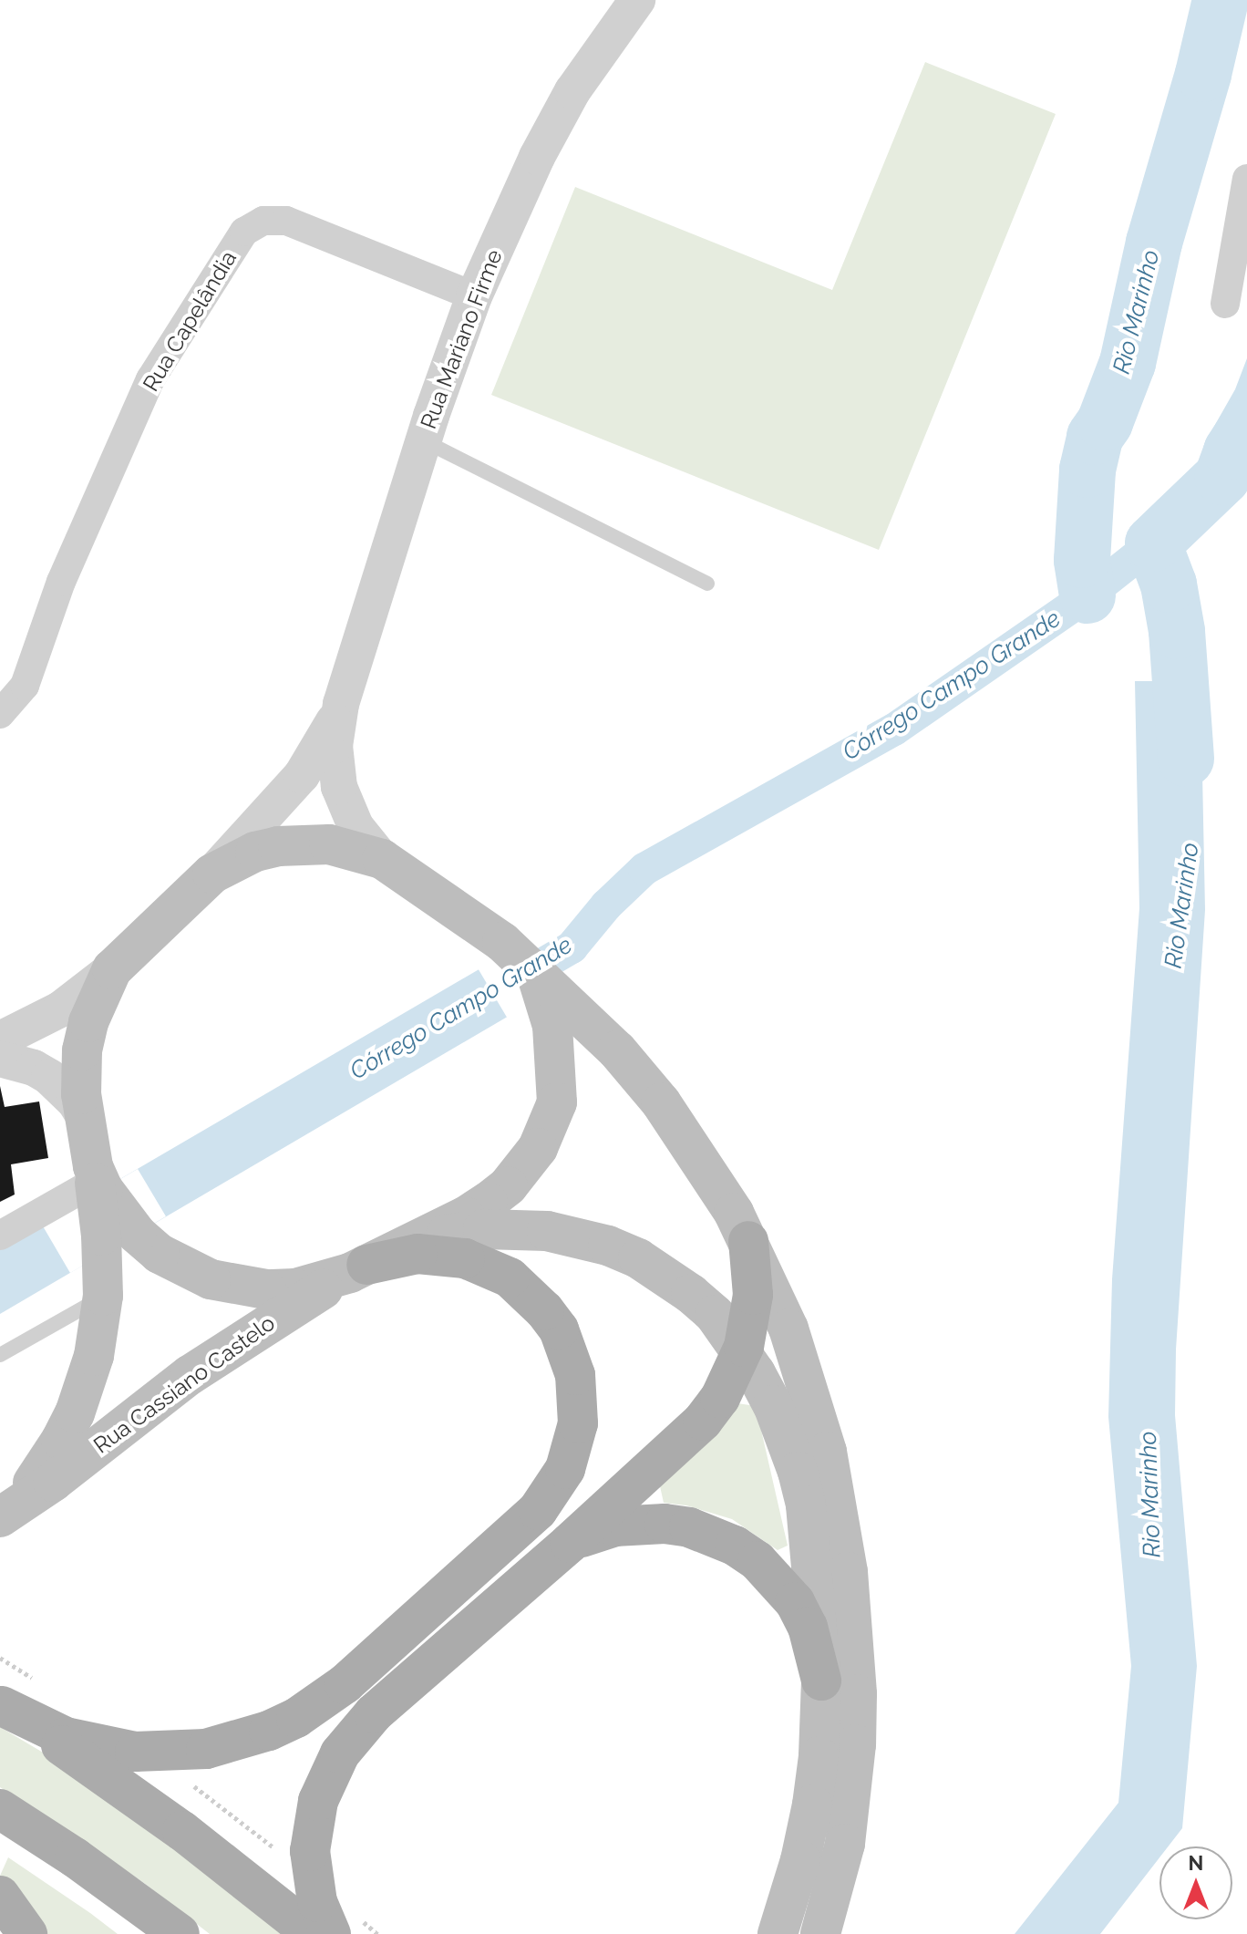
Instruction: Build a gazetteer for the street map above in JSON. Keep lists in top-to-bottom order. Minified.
{"streets":{"main road":["Rua Cassiano Castelo"],"street":["Rua Capelândia","Rua Mariano Firme"]},"crossings":[["Rua Capelândia","Rua Mariano Firme"]],"water":["Rio Marinho","Córrego Campo Grande"],"north":"top"}
